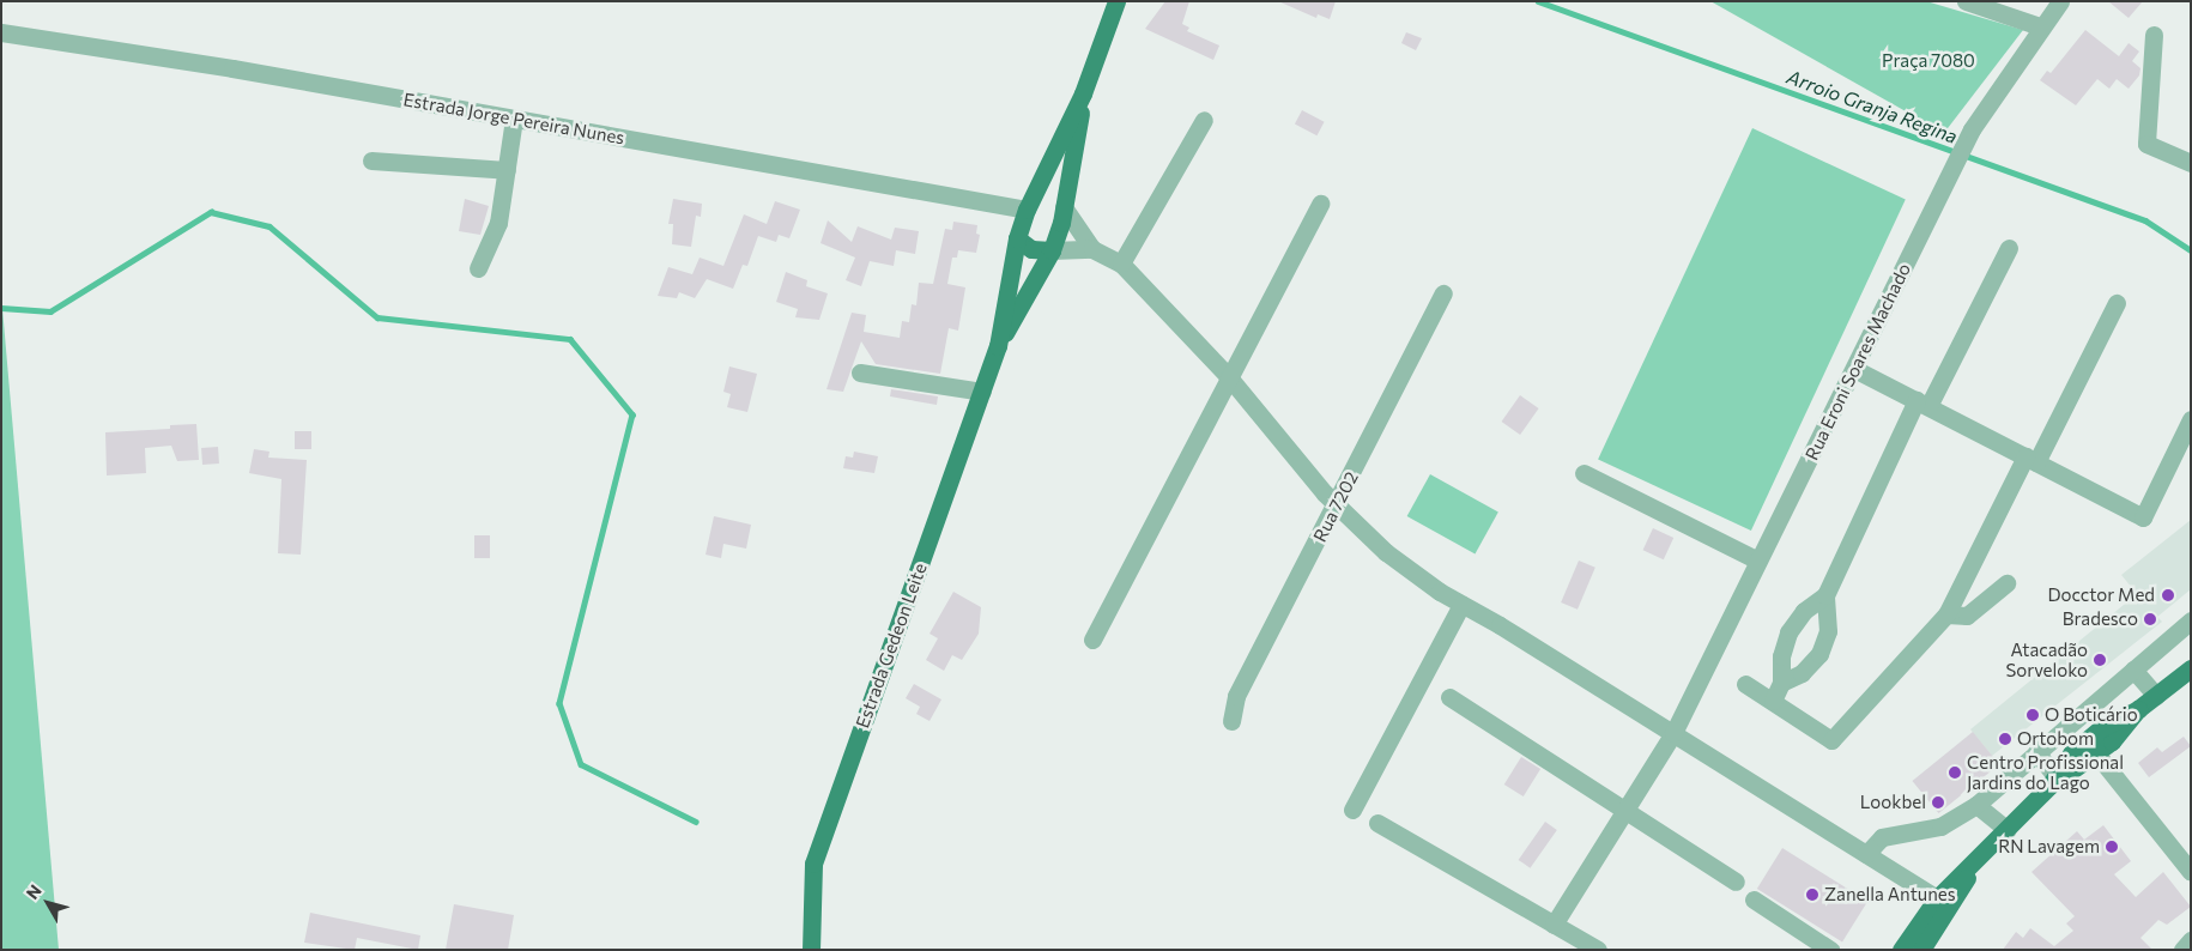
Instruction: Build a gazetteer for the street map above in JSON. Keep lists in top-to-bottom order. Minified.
{"streets":{"main road":["Estrada Gedeon Leite"],"street":["Estrada Jorge Pereira Nunes","Rua Eroni Soares Machado","Rua 7202"]},"crossings":[["Estrada Jorge Pereira Nunes","Estrada Gedeon Leite"]],"water":["Arroio Granja Regina"],"parks":["Praça 7080"],"places":["Docctor Med","Bradesco","Atacadão Sorveloko","O Boticário","Ortobom","Centro Profissional Jardins do Lago","Lookbel","RN Lavagem","Zanella Antunes"],"north":"top left"}
